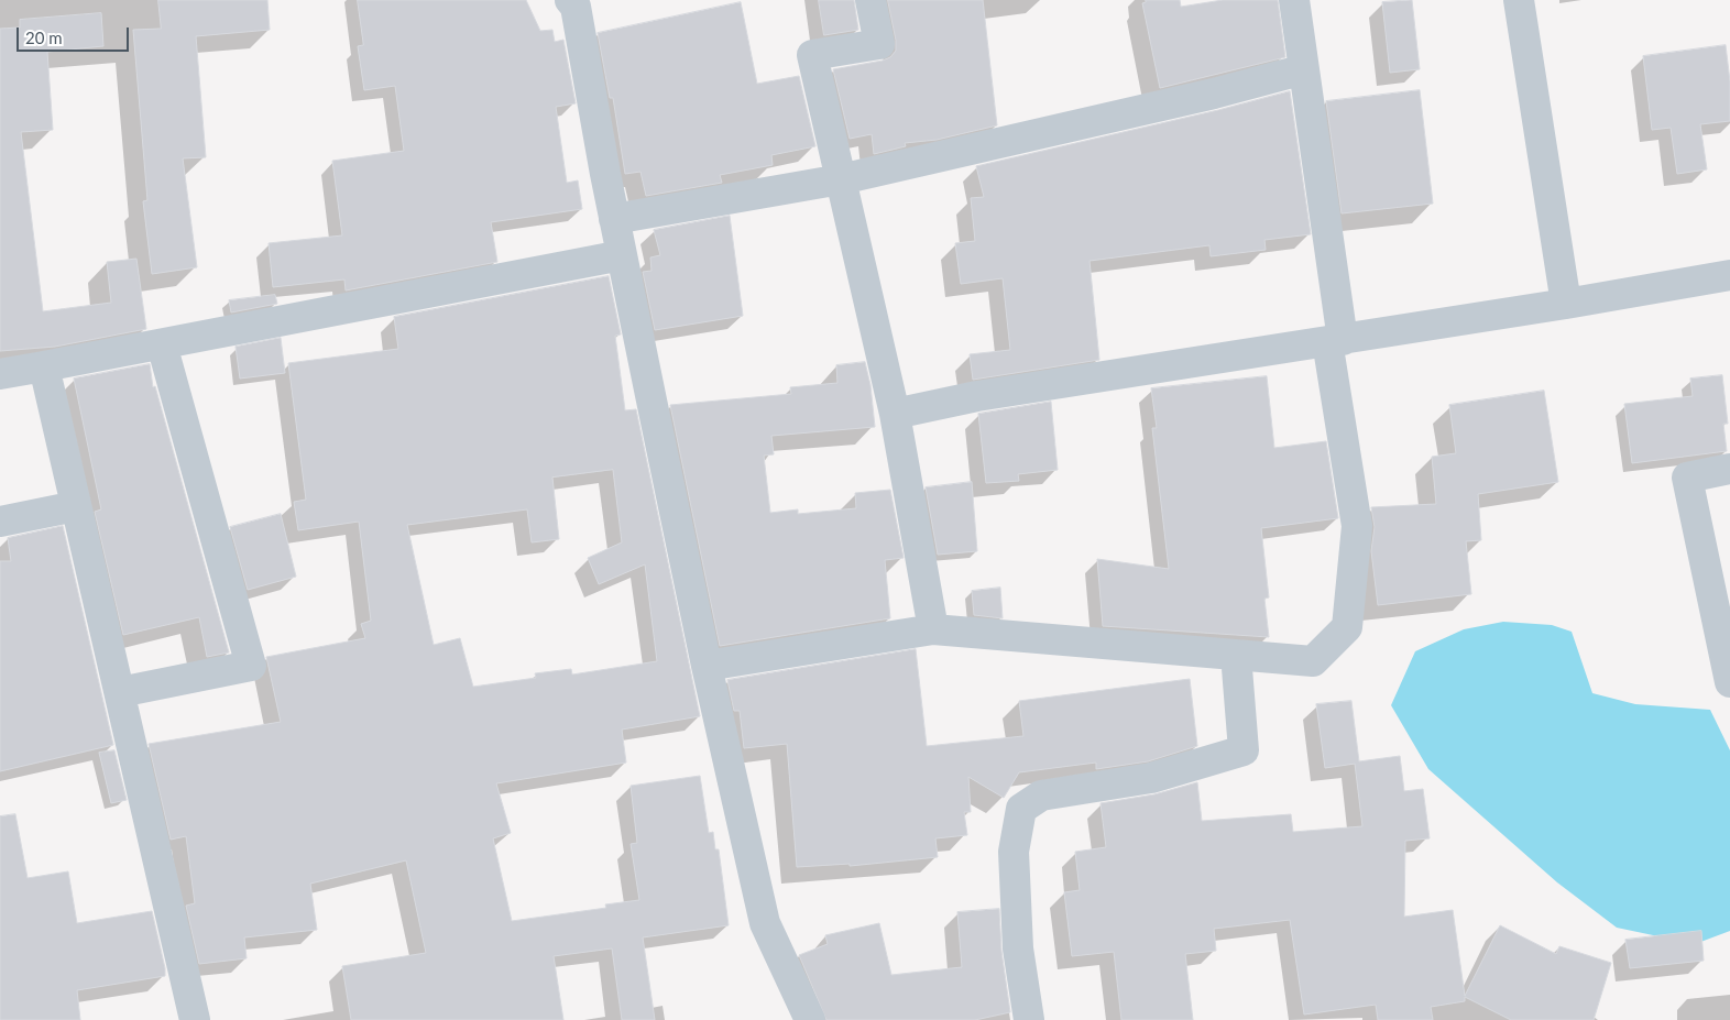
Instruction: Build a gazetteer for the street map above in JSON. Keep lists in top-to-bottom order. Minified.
{"scale_bar":"20 m"}
